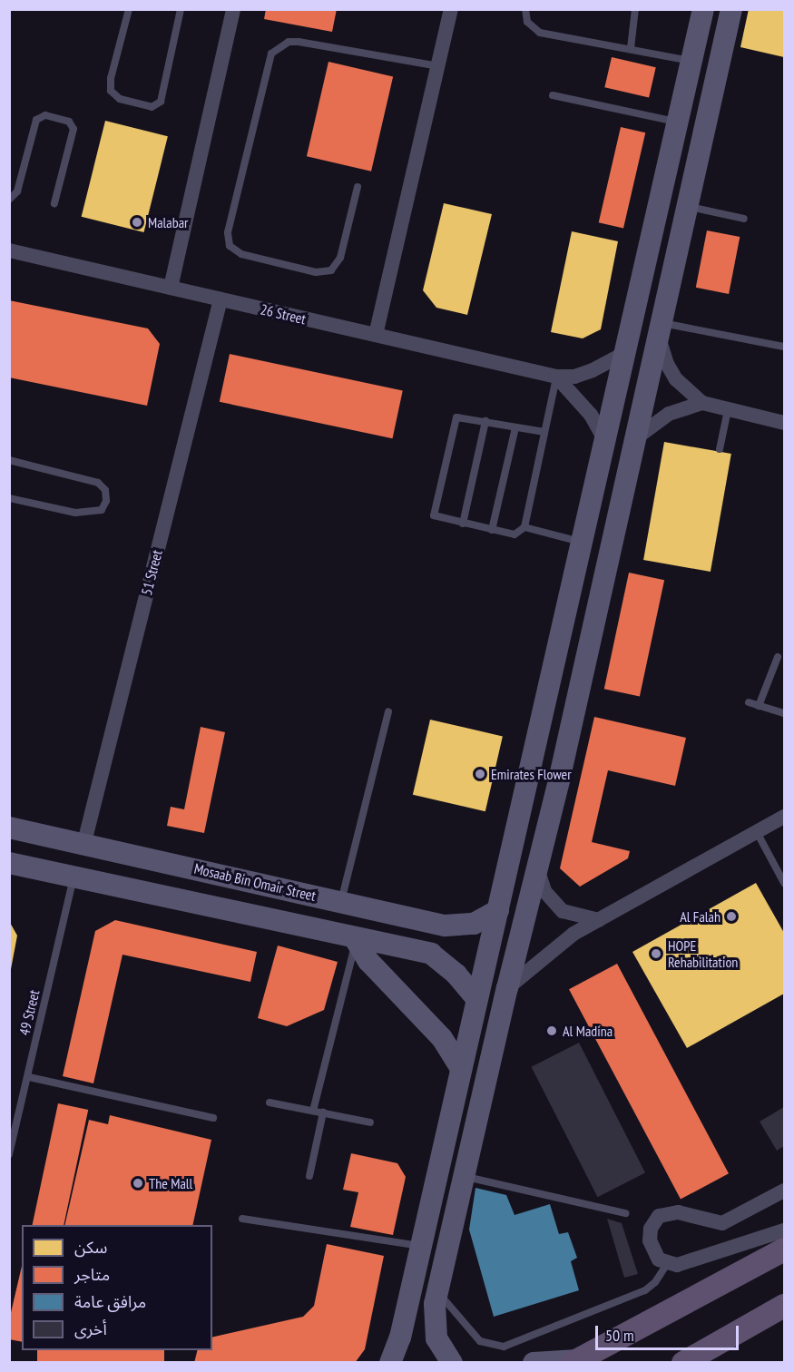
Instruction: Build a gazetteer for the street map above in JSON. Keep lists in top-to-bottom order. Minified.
{"streets":{"street":["26 Street","51 Street","Mosaab Bin Omair Street"],"lane":["49 Street"]},"crossings":[["26 Street","51 Street"],["51 Street","Mosaab Bin Omair Street"]],"places":["Malabar","Emirates Flower","Al Falah","HOPE Rehabilitation","Al Madina","The Mall"],"legend":["سكن","متاجر","مرافق عامة","أخرى"],"scale_bar":"50 m"}
